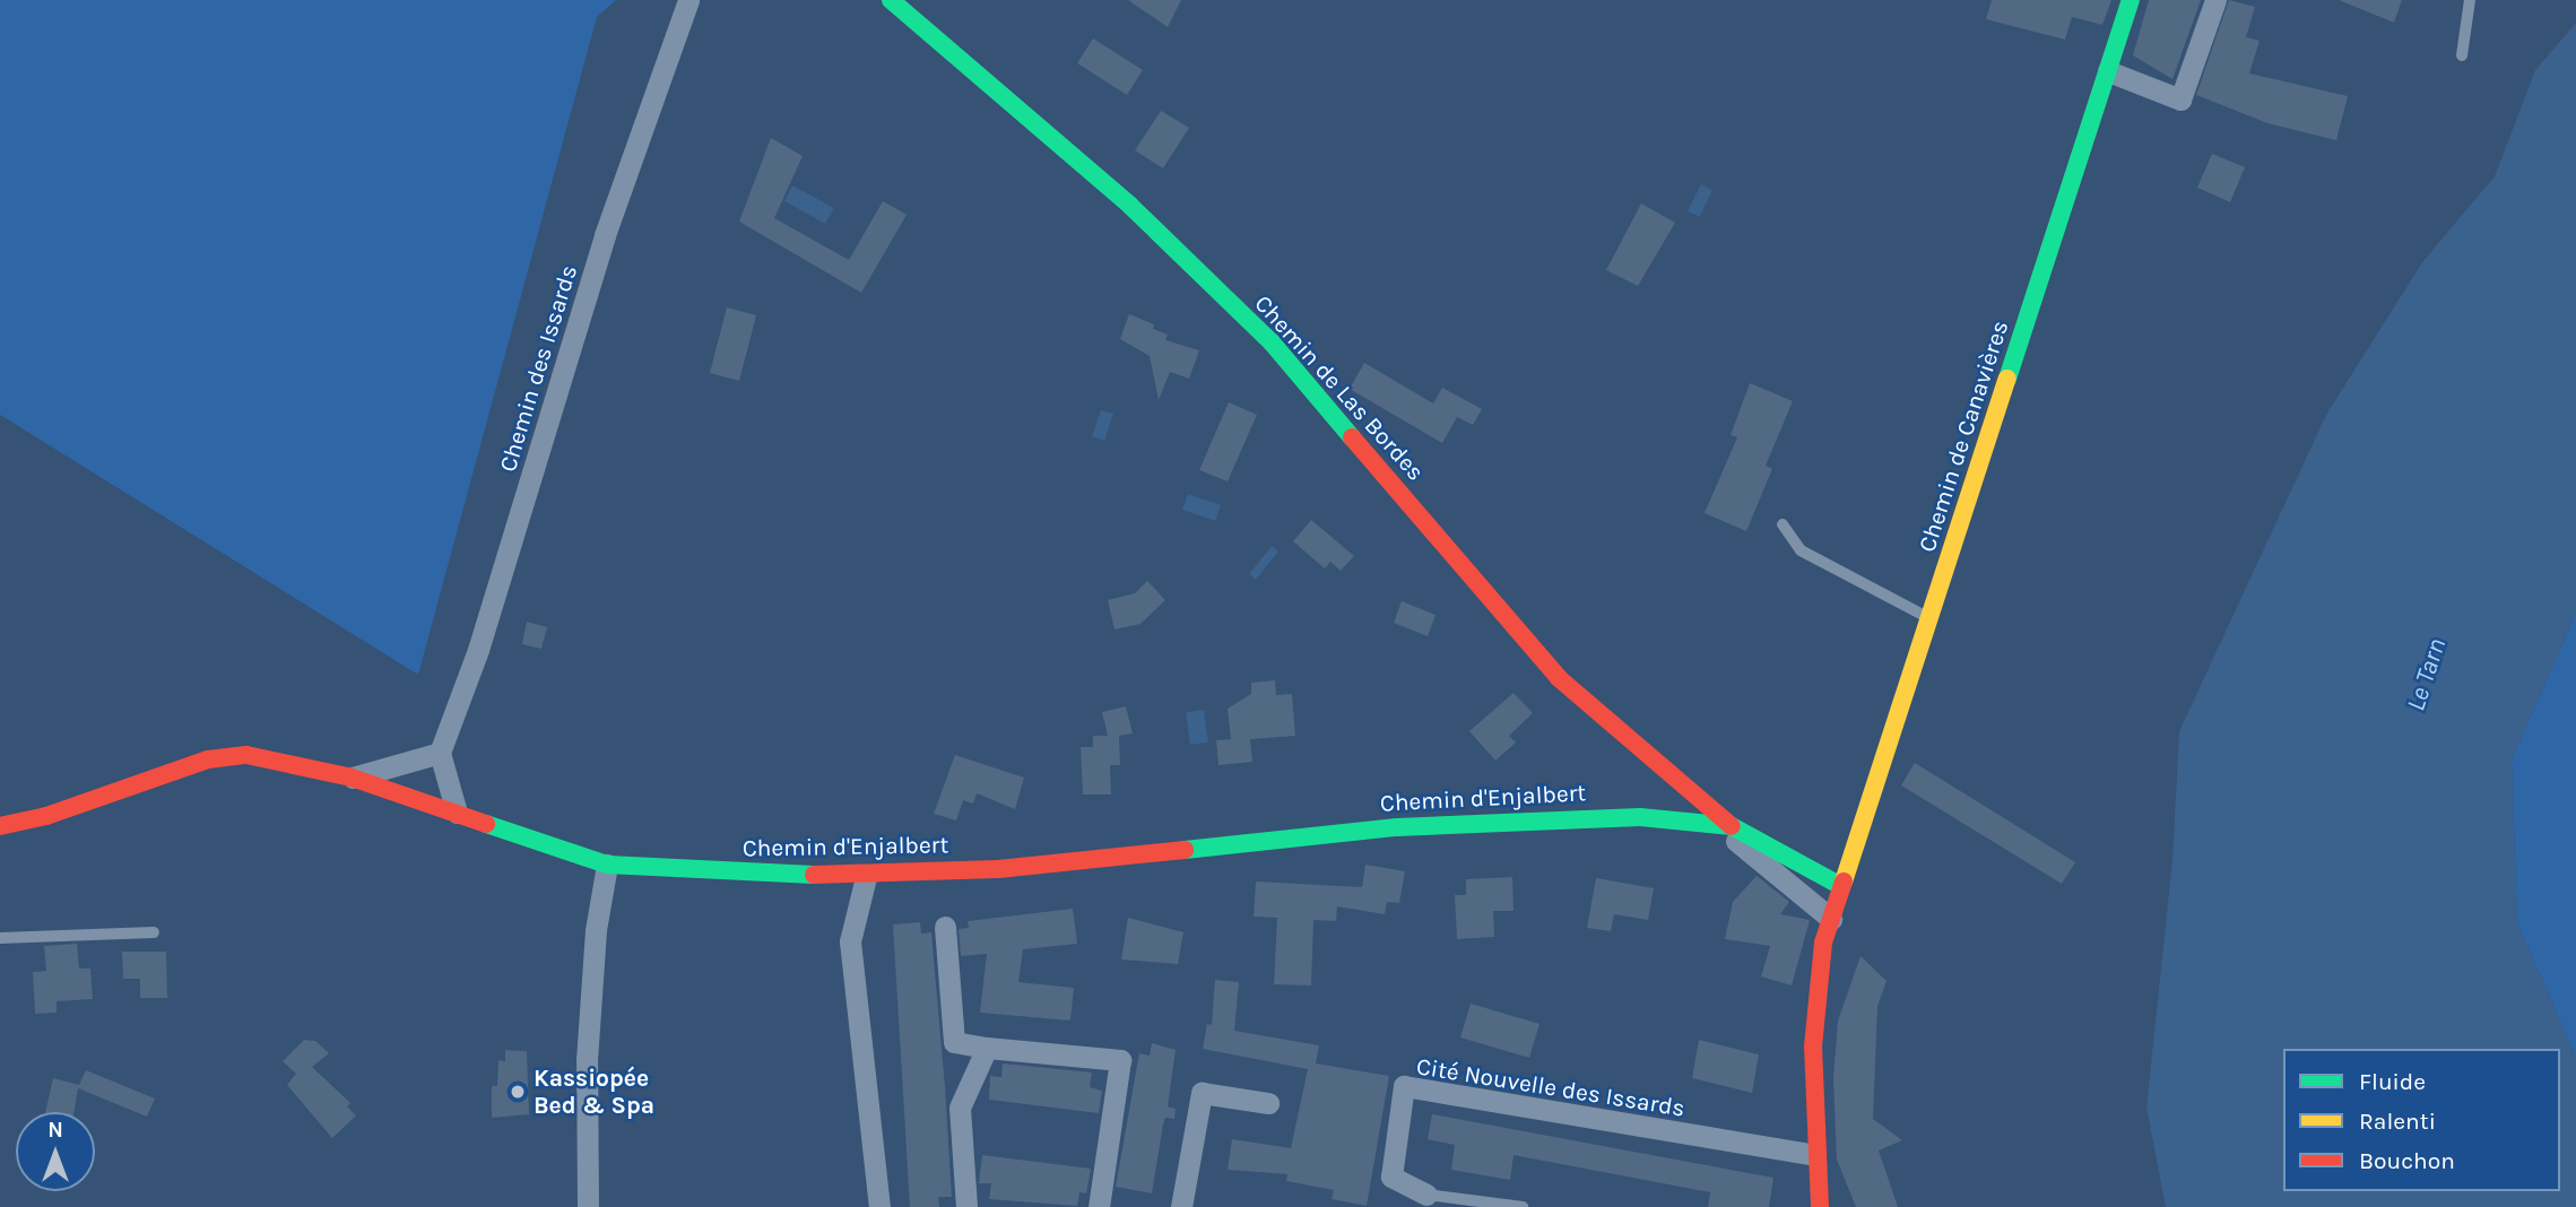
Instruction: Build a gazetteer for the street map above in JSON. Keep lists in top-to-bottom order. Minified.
{"streets":{"street":["Chemin des Issards","Chemin de Las Bordes","Chemin de Canavières","Chemin d'Enjalbert","Cité Nouvelle des Issards"]},"crossings":[["Chemin de Las Bordes","Chemin d'Enjalbert"],["Chemin de Canavières","Chemin d'Enjalbert"],["Chemin de Canavières","Cité Nouvelle des Issards"]],"water":["Le Tarn"],"places":["Kassiopée Bed & Spa"],"legend":["Fluide","Ralenti","Bouchon"],"north":"top"}
